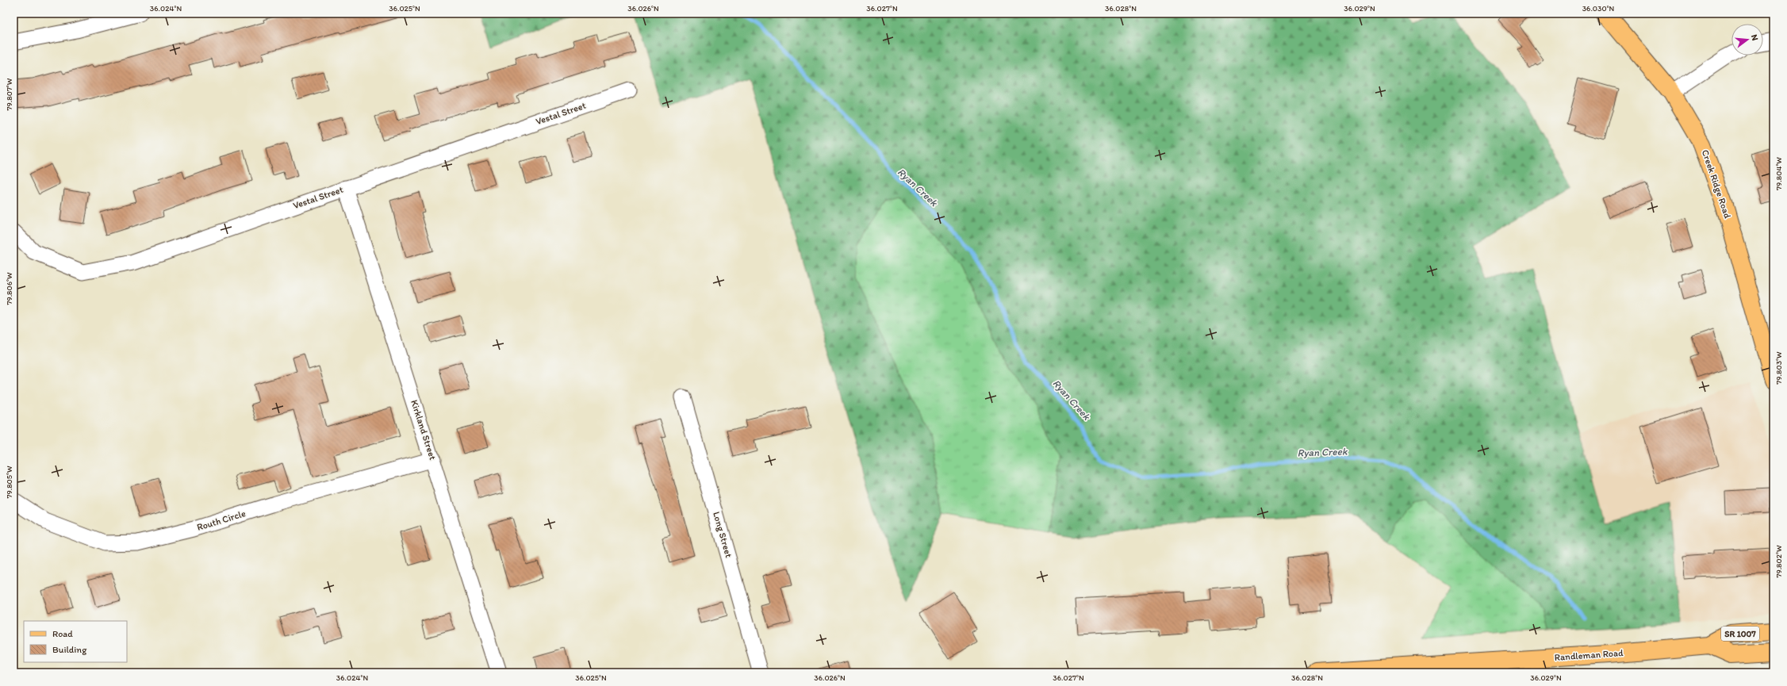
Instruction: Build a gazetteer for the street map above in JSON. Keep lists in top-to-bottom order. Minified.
{"streets":{"main road":["Creek Ridge Road","SR 1007","Randleman Road"],"street":["Vestal Street","Kirkland Street","Routh Circle","Long Street"]},"crossings":[["Vestal Street","Kirkland Street"],["Kirkland Street","Routh Circle"]],"water":["Ryan Creek"],"legend":["Road","Building"],"north":"right","coordinates":["36.024°N","36.025°N","36.026°N","36.027°N","36.028°N","36.029°N","36.030°N","79.807°W","79.804°W","79.806°W","79.803°W","79.805°W","79.802°W"]}
